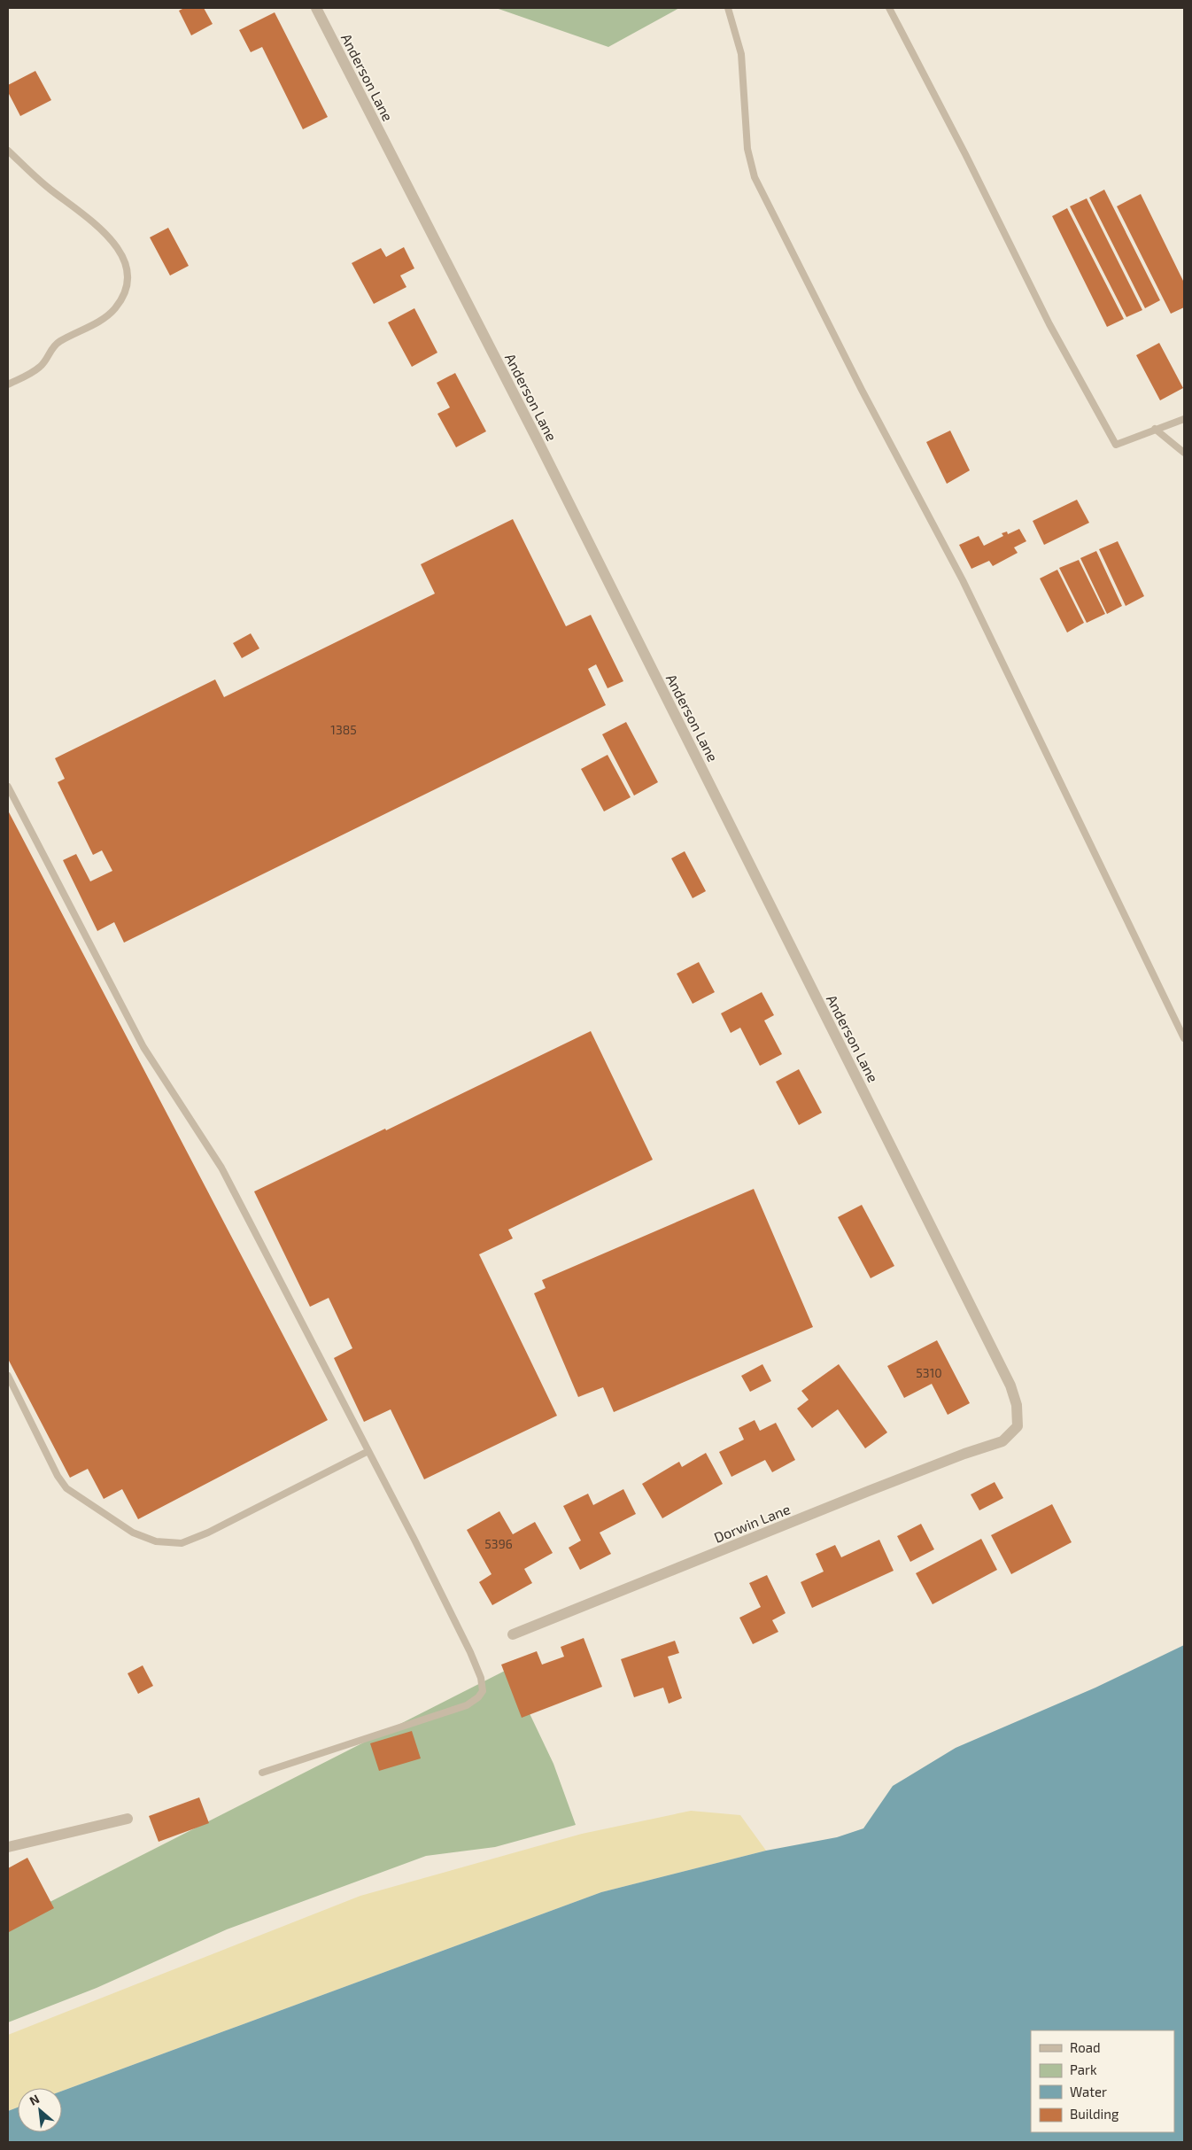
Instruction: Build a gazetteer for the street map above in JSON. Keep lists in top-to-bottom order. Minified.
{"streets":{"street":["Anderson Lane","Dorwin Lane"]},"crossings":[["Anderson Lane","Dorwin Lane"]],"house_numbers":["1385","5310","5396"],"legend":["Road","Park","Water","Building"],"north":"top left"}
